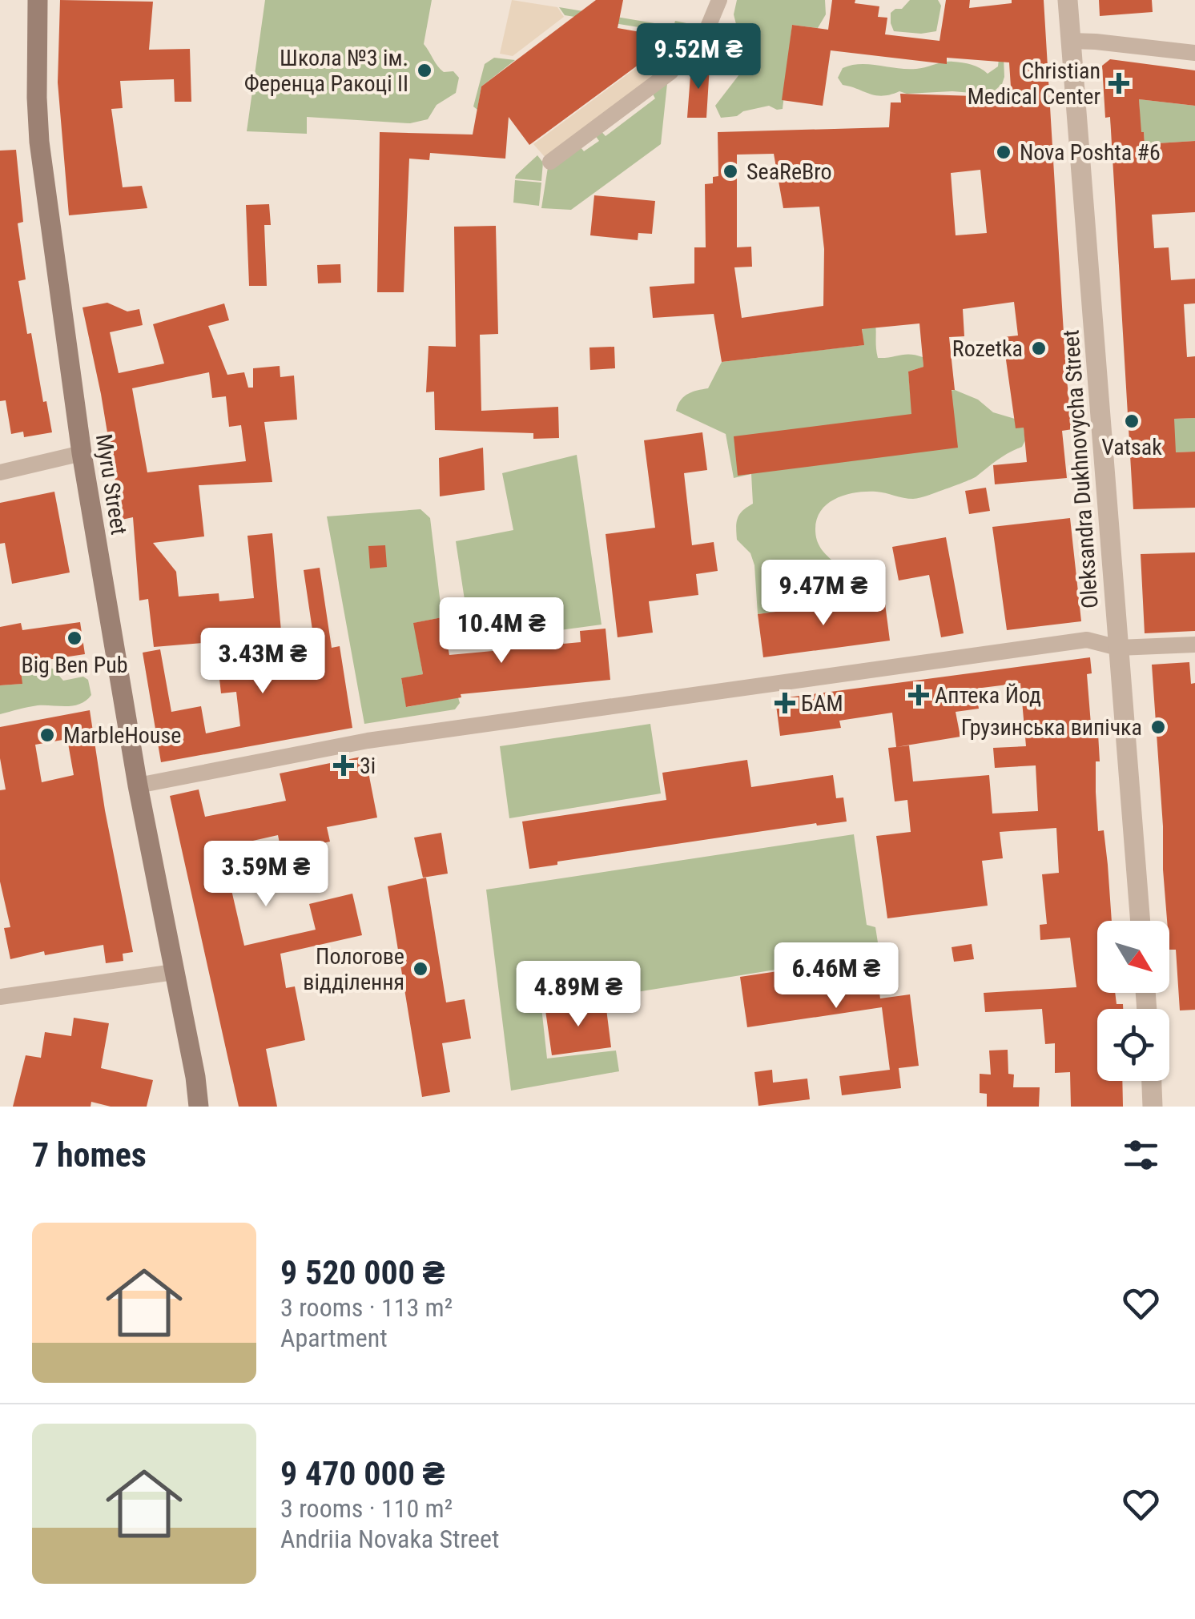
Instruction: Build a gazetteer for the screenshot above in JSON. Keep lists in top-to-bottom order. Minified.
{"streets":{"main road":["Myru Street"],"street":["Oleksandra Dukhnovycha Street"]},"places":{"other":["Школа №3 ім. Ференца Ракоці II","Nova Poshta #6","SeaReBro","Rozetka","Vatsak","Big Ben Pub","Грузинська випічка","MarbleHouse","Пологове відділення"],"health":["Christian Medical Center","Аптека Йод","БАМ","3i"]},"north":"bottom right","page":{"price":["9.52M ₴","9.47M ₴","10.4M ₴","3.43M ₴","3.59M ₴","6.46M ₴","4.89M ₴"],"heading":"7 homes","list":[{"name":"9 520 000 ₴","note":"3 rooms · 113 m² · Apartment"},{"name":"9 470 000 ₴","note":"3 rooms · 110 m² · Andriia Novaka Street"}]}}
